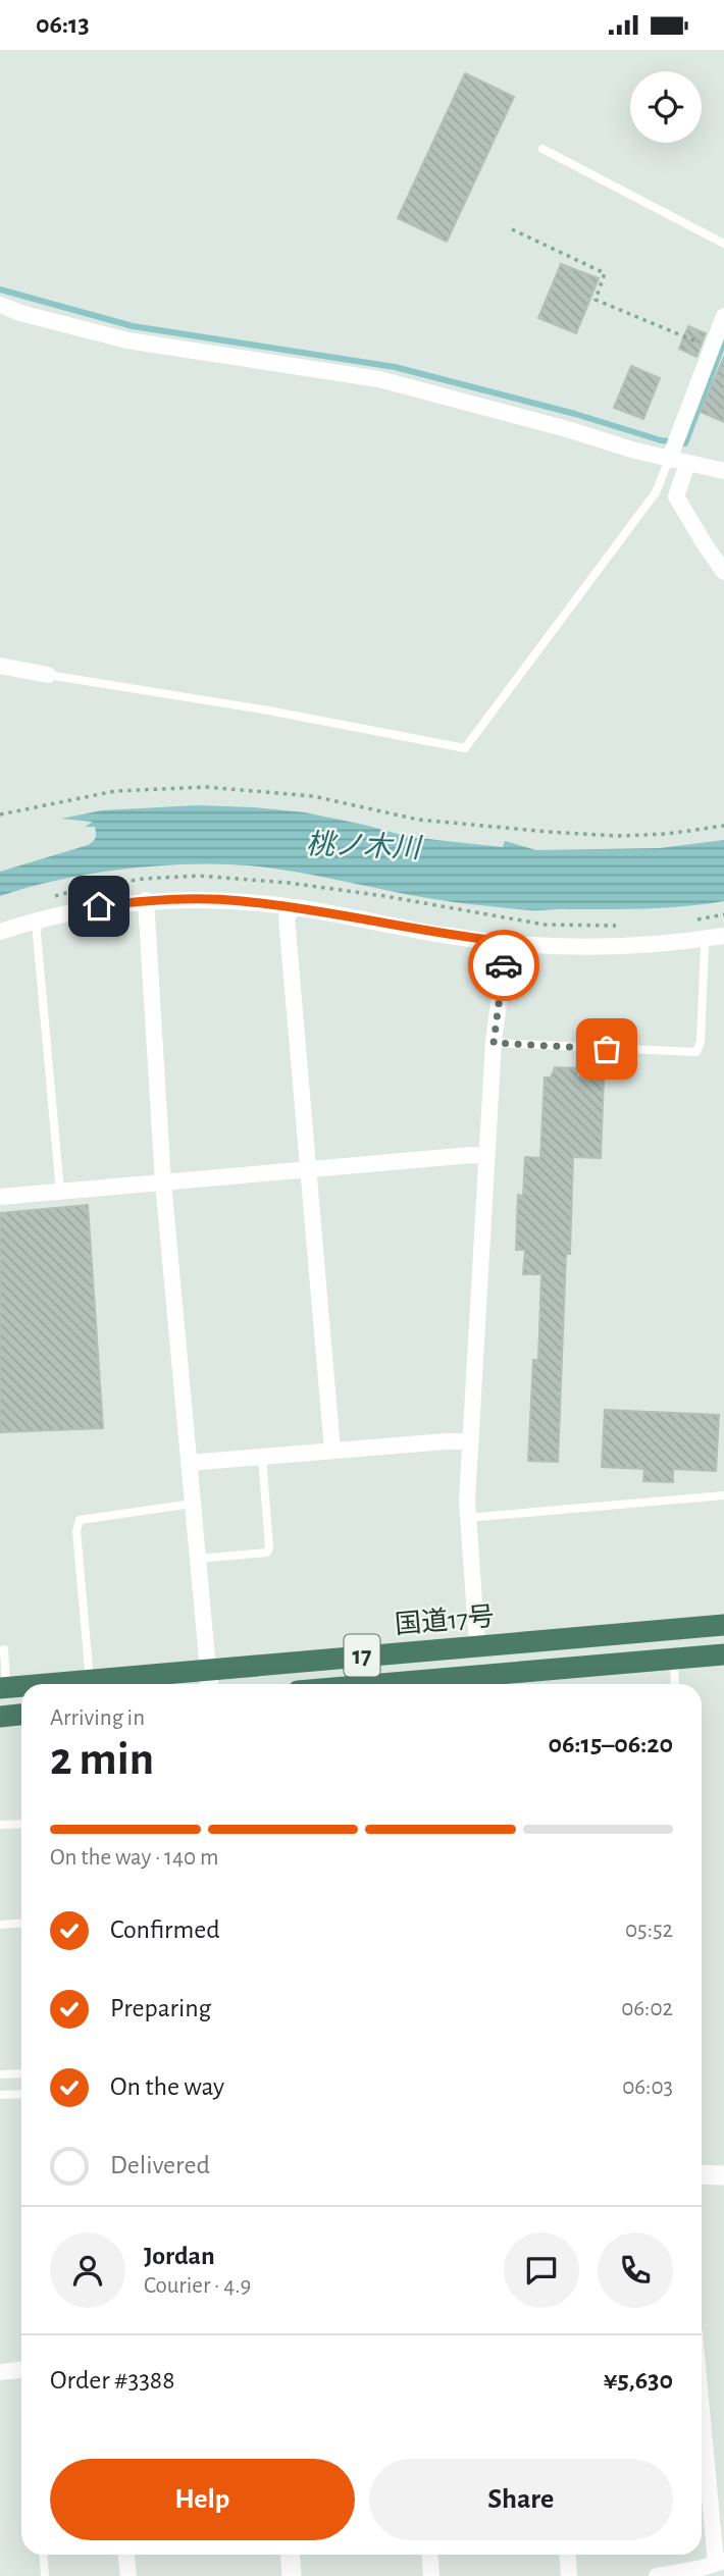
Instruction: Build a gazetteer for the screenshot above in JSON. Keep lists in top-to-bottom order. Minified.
{"streets":{"highway":["国道17号","17"]},"water":["桃ノ木川"],"page":{"status":"06:13","heading":["2 min","Arriving in","06:15–06:20"],"panel":["Jordan","Courier · 4.9","Order #3388","¥5,630"],"bar":"On the way · 140 m","list":[["Confirmed","05:52"],["Preparing","06:02"],["On the way","06:03"],"Delivered"],"buttons":["Help","Share"]}}
